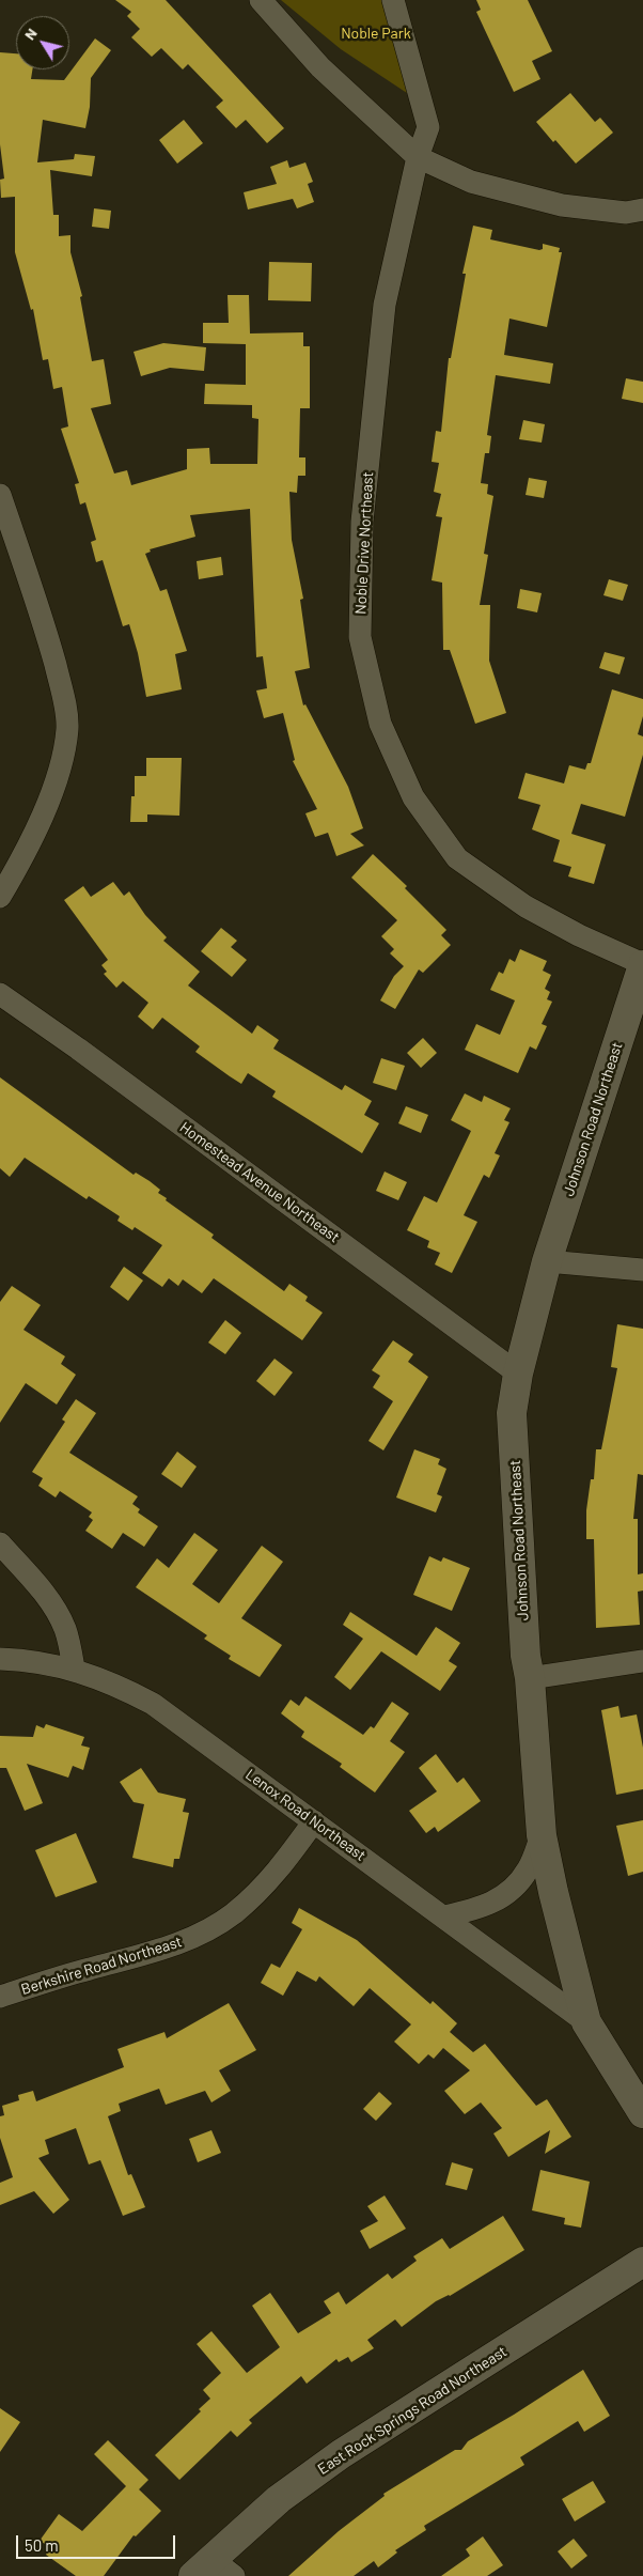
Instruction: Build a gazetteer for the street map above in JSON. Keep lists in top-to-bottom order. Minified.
{"streets":{"street":["Noble Drive Northeast","Johnson Road Northeast","Homestead Avenue Northeast","Lenox Road Northeast","Berkshire Road Northeast","East Rock Springs Road Northeast"]},"crossings":[["Noble Drive Northeast","Johnson Road Northeast"],["Johnson Road Northeast","Homestead Avenue Northeast"],["Johnson Road Northeast","Lenox Road Northeast"],["Lenox Road Northeast","Berkshire Road Northeast"]],"parks":["Noble Park"],"scale_bar":"50 m","north":"top left"}
